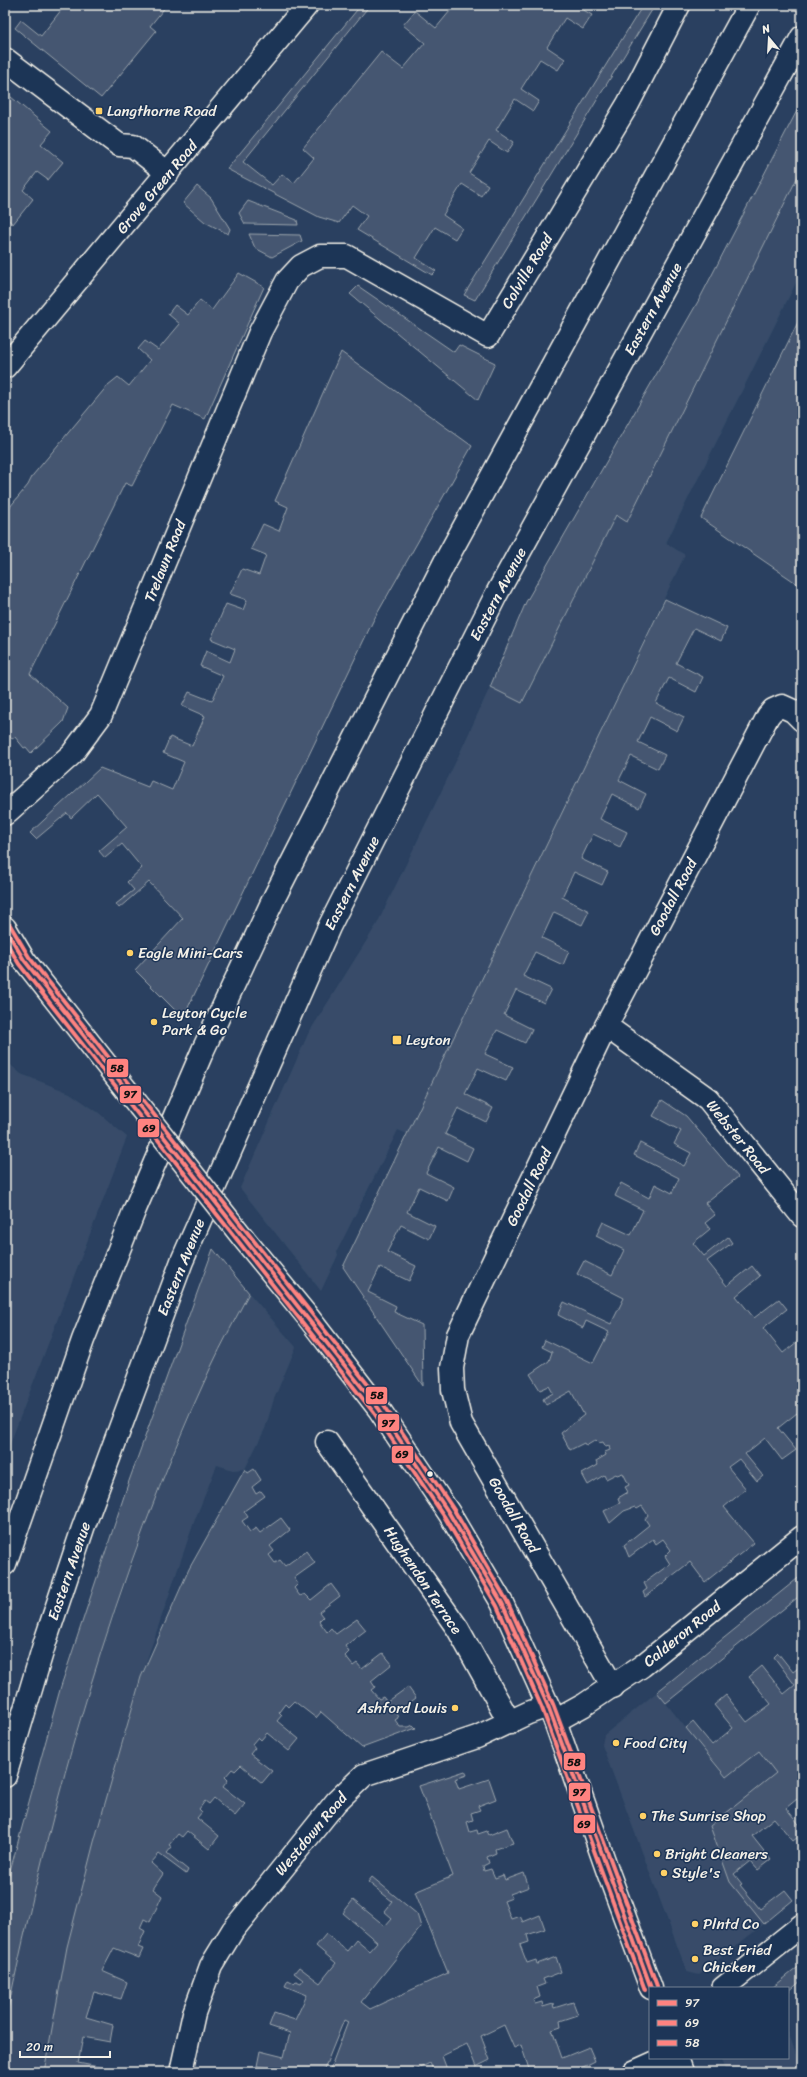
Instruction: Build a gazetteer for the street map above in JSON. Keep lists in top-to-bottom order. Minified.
{"streets":{"main road":["Grove Green Road","Colville Road","Eastern Avenue","Trelawn Road","Goodall Road","Webster Road","Hughendon Terrace","Calderon Road","Westdown Road"]},"crossings":[["Colville Road","Trelawn Road"],["Goodall Road","Webster Road"],["Goodall Road","Calderon Road"],["Hughendon Terrace","Westdown Road"],["Calderon Road","Westdown Road"]],"places":{"transit":["Langthorne Road","Leyton"],"other":["Eagle Mini-Cars","Leyton Cycle Park & Go","Ashford Louis","Food City","The Sunrise Shop","Bright Cleaners","Style's","Plntd Co","Best Fried Chicken"]},"lines":["transit line 58","transit line 97","transit line 69"],"legend":["97","69","58"],"scale_bar":"20 m","north":"top"}
